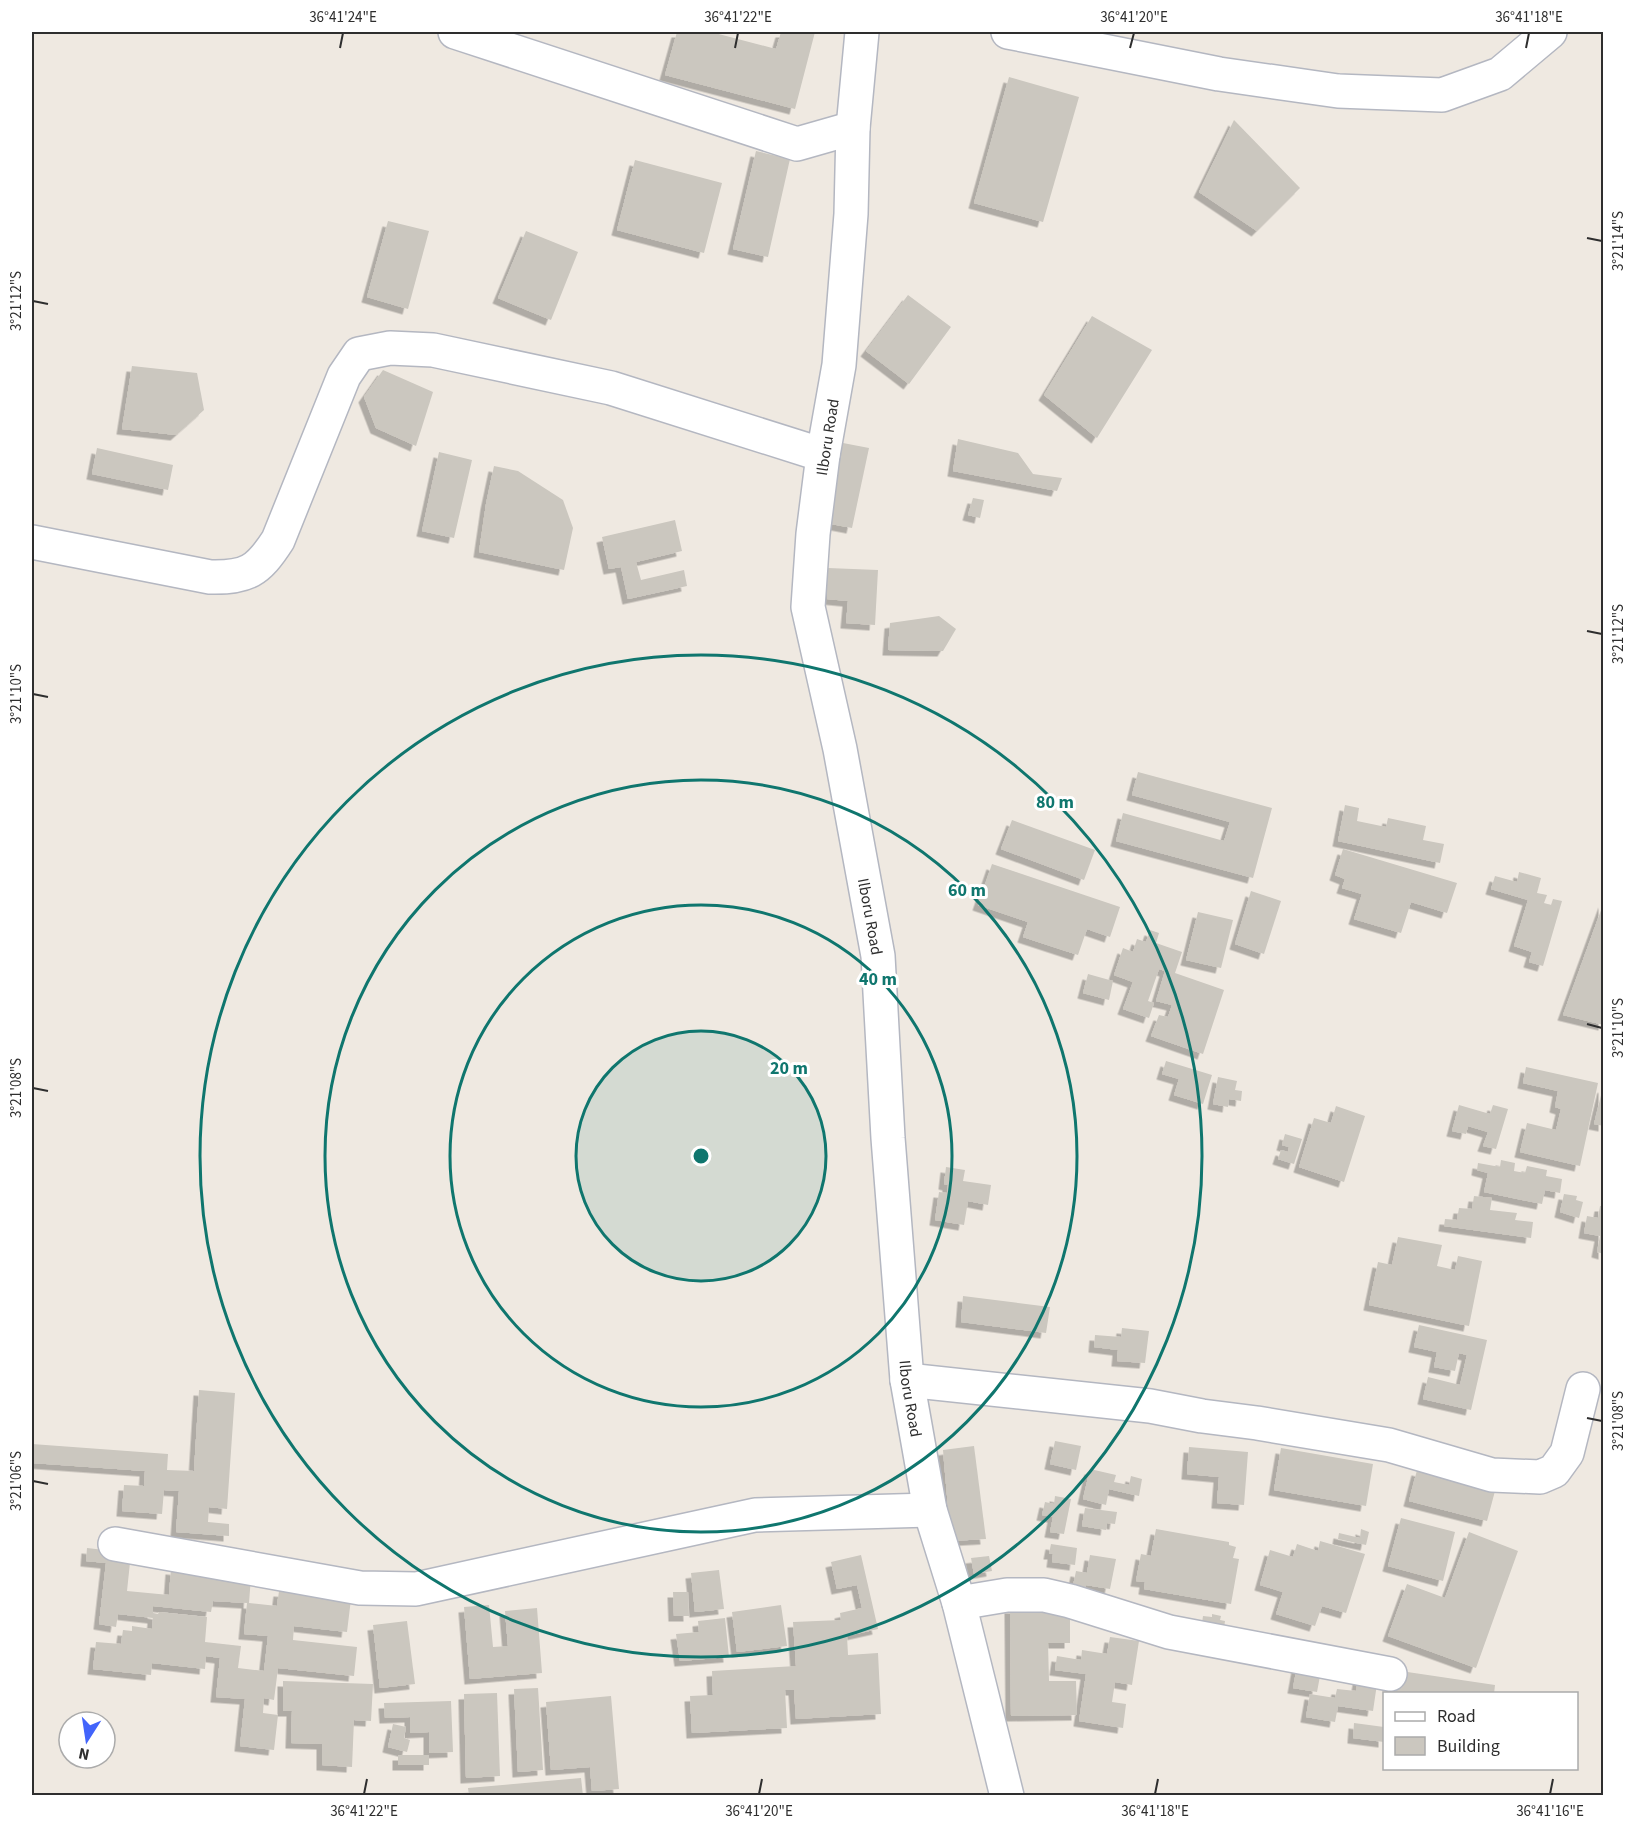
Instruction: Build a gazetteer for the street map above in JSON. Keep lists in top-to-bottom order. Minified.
{"streets":{"street":["Ilboru Road"]},"legend":["Road","Building"],"north":"bottom","coordinates":["36°41'24\"E","36°41'22\"E","36°41'20\"E","36°41'18\"E","3°21'14\"S","3°21'12\"S","3°21'10\"S","3°21'08\"S","3°21'06\"S","36°41'16\"E"],"rings":["80 m","60 m","40 m","20 m"]}
